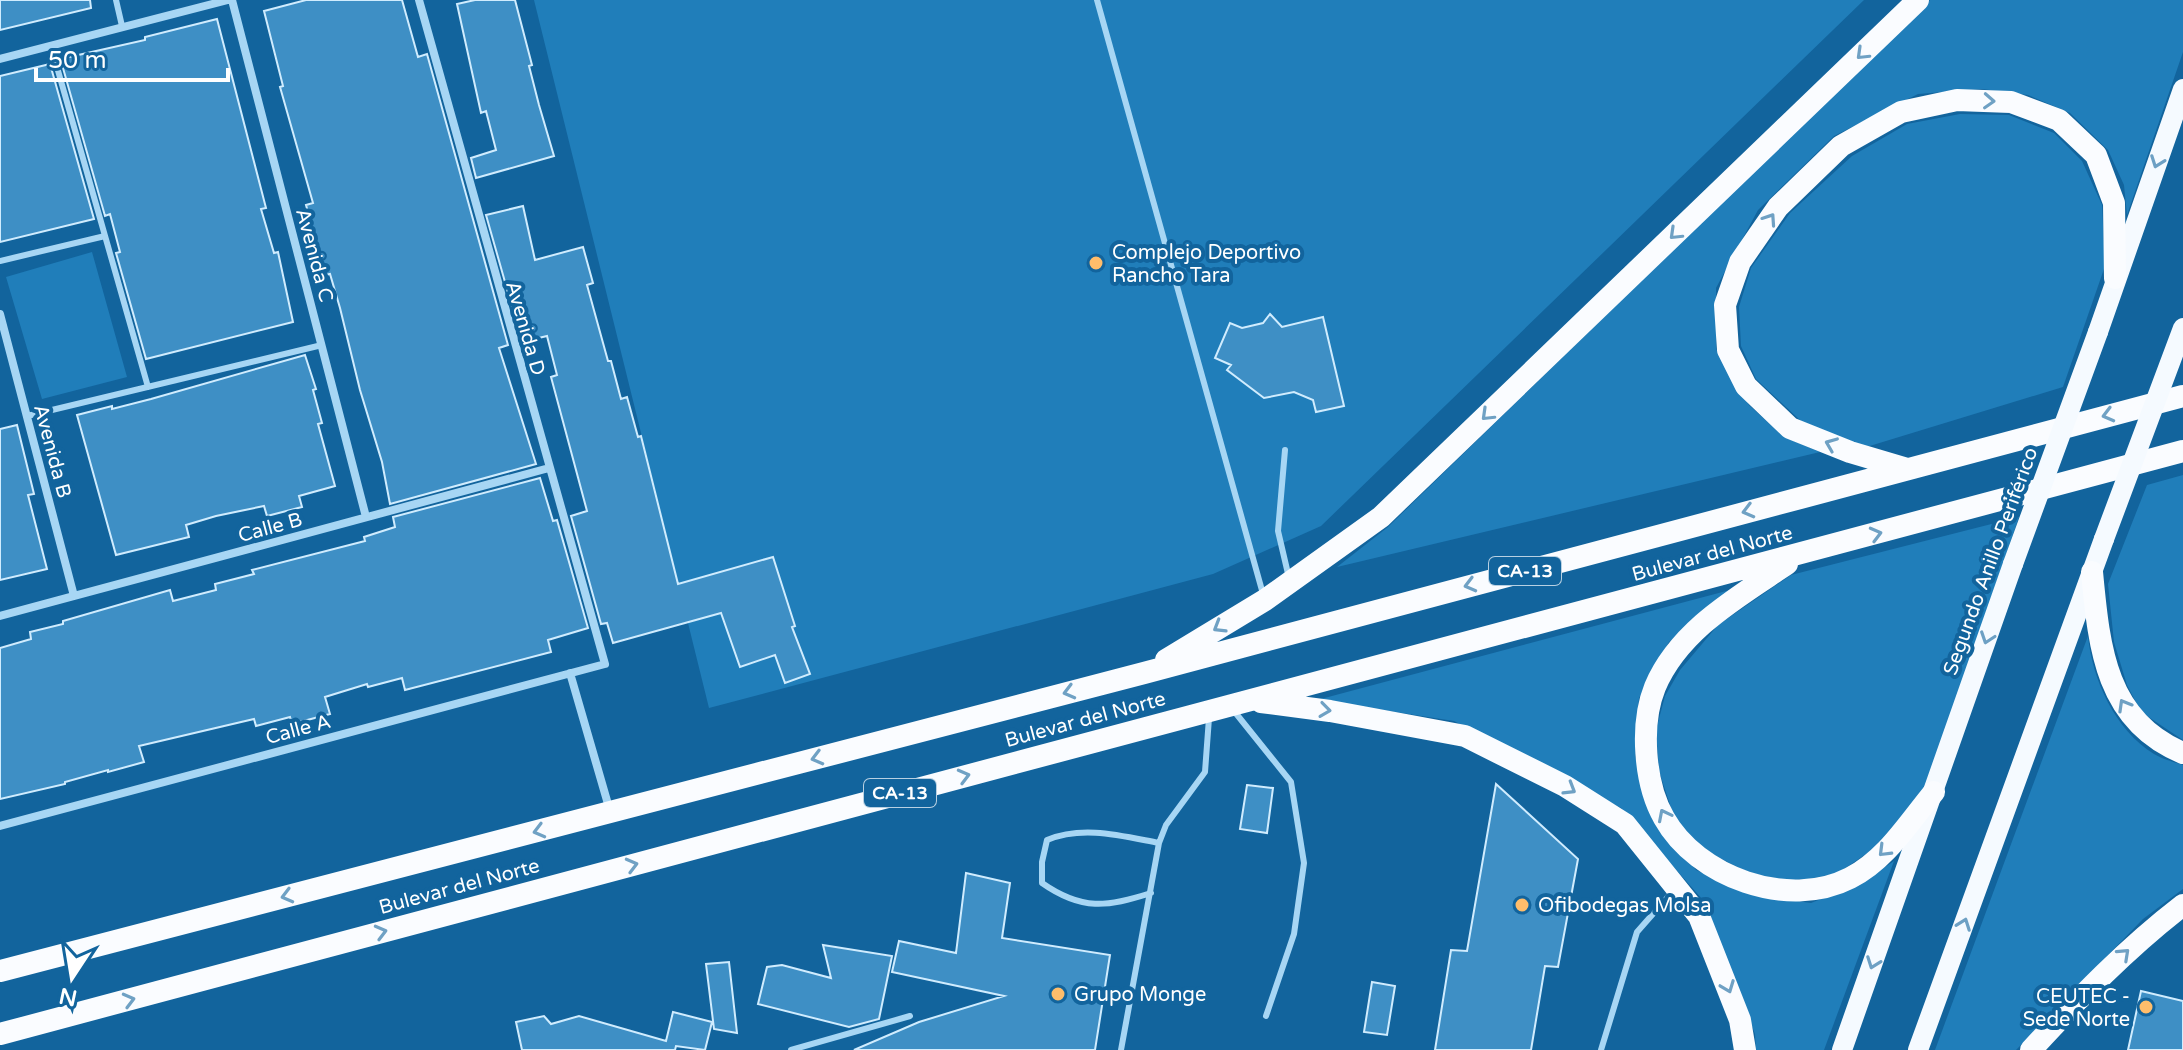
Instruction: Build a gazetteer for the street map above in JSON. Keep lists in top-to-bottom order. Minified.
{"streets":{"highway":["Bulevar del Norte","CA-13"],"main road":["Segundo Anillo Periférico"],"street":["Avenida C","Avenida D","Avenida B","Calle B","Calle A"]},"crossings":[["Avenida C","Calle B"],["Avenida D","Calle B"],["Avenida D","Calle A"],["Avenida B","Calle B"]],"places":["Complejo Deportivo Rancho Tara","Ofibodegas Molsa","Grupo Monge","CEUTEC - Sede Norte"],"scale_bar":"50 m","north":"bottom"}
